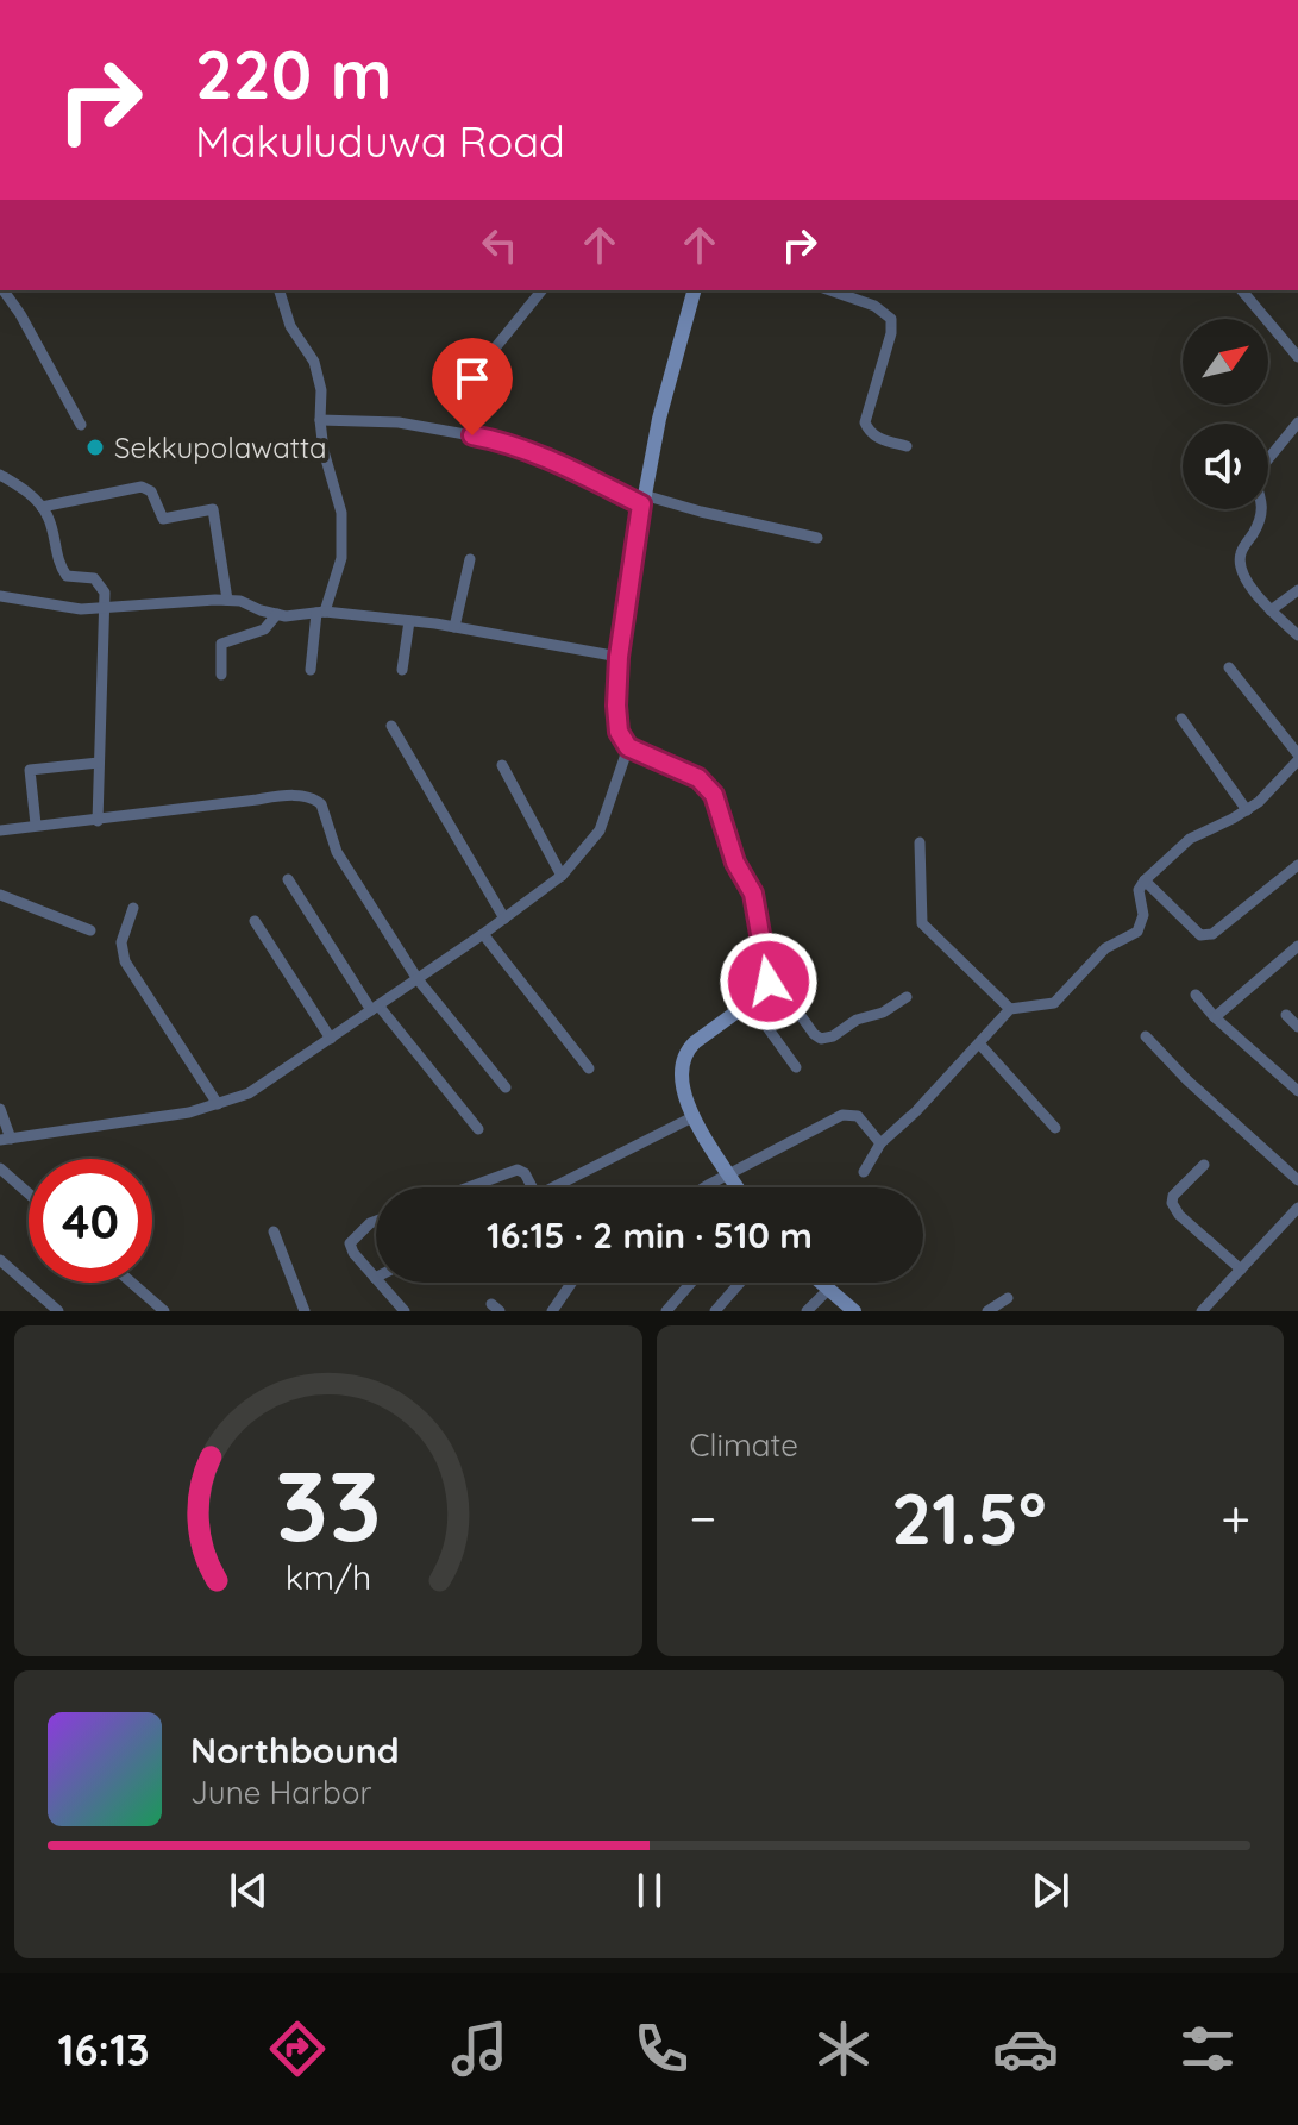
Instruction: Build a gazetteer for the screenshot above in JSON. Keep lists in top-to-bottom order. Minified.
{"places":["Sekkupolawatta"],"north":"top right","page":{"turn":["220 m","Makuluduwa Road"],"limit":"40","trip":"16:15 · 2 min · 510 m","tile":"Climate","heat":["−","21.5°","+"],"song":["Northbound","June Harbor"],"tabs":"16:13","gauge":["33","km/h"]}}
